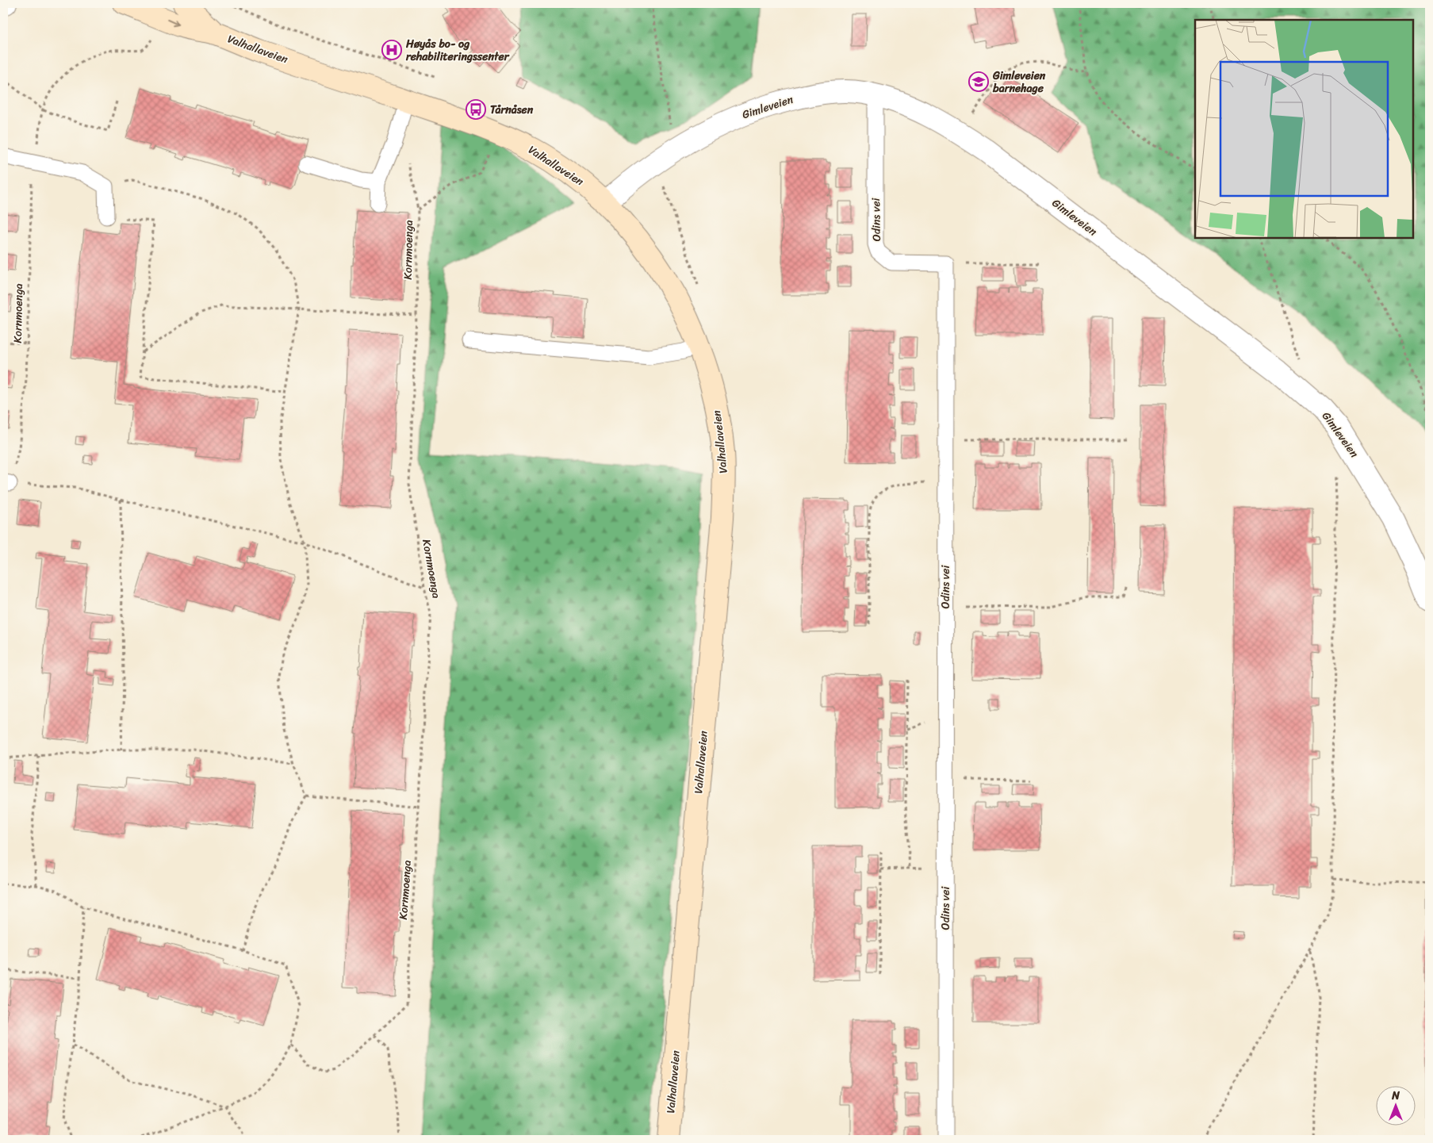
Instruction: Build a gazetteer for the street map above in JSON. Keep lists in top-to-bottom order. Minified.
{"streets":{"street":["Valhallaveien","Gimleveien"],"lane":["Odins vei"],"path":["Kornmoenga"]},"crossings":[["Valhallaveien","Gimleveien"],["Gimleveien","Odins vei"]],"places":{"hospital":["Høyås bo- og rehabiliteringssenter"],"school or university":["Gimleveien barnehage"],"bus stop":["Tårnåsen"]},"north":"top"}
